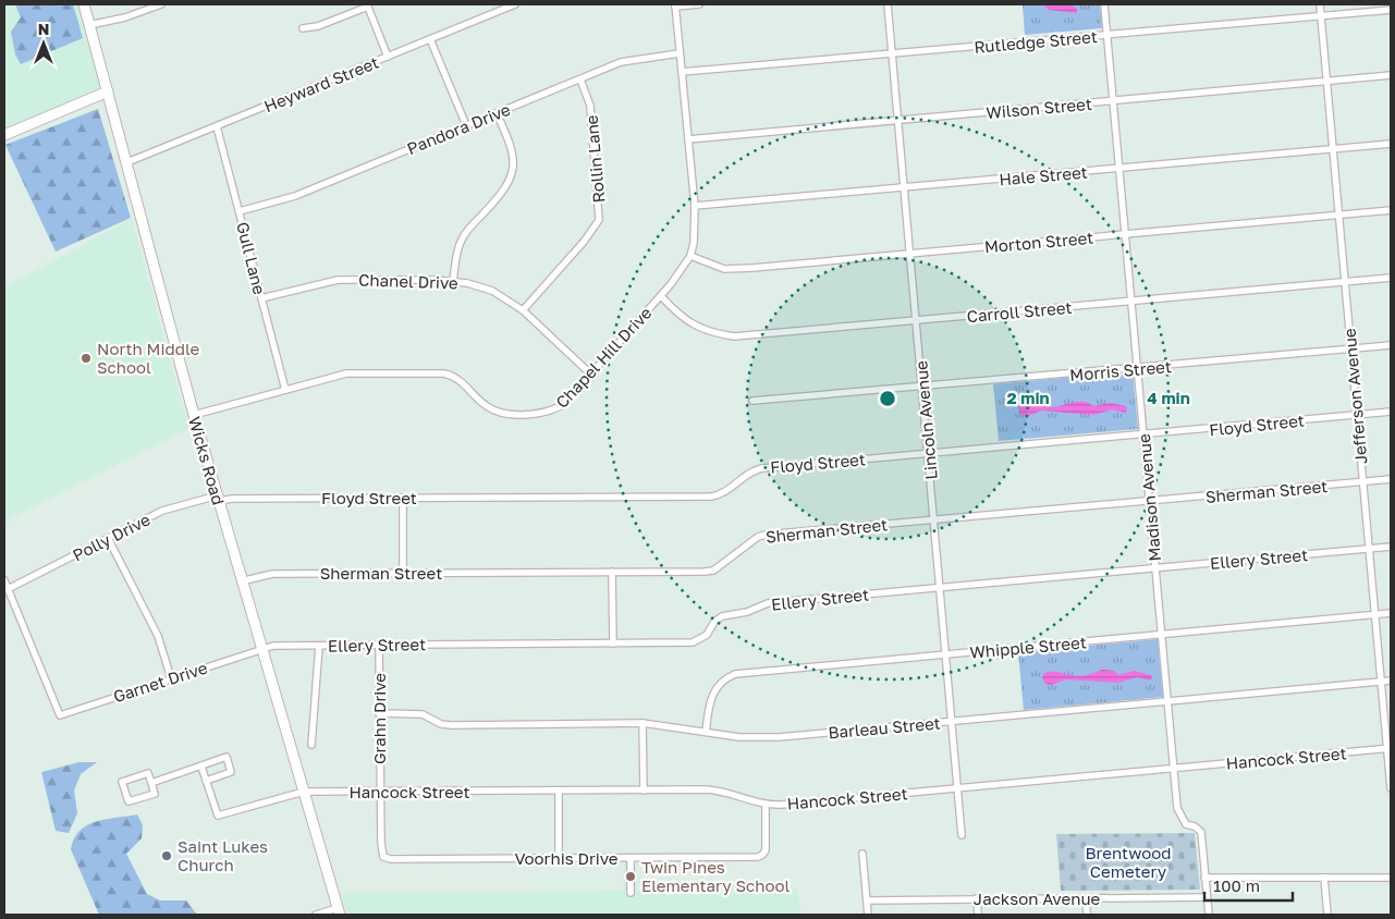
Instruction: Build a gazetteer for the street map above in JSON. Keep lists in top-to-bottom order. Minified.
{"streets":{"main road":["Wicks Road"],"street":["Rutledge Street","Heyward Street","Wilson Street","Pandora Drive","Rollin Lane","Hale Street","Morton Street","Gull Lane","Chanel Drive","Carroll Street","Chapel Hill Drive","Morris Street","Jefferson Avenue","Lincoln Avenue","Floyd Street","Sherman Street","Madison Avenue","Polly Drive","Ellery Street","Whipple Street","Garnet Drive","Grahn Drive","Barleau Street","Hancock Street","Voorhis Drive","Jackson Avenue"]},"crossings":[["Rutledge Street","Chapel Hill Drive"],["Rutledge Street","Jefferson Avenue"],["Rutledge Street","Lincoln Avenue"],["Rutledge Street","Madison Avenue"],["Heyward Street","Gull Lane"],["Heyward Street","Wicks Road"],["Wilson Street","Chapel Hill Drive"],["Wilson Street","Jefferson Avenue"],["Wilson Street","Lincoln Avenue"],["Wilson Street","Madison Avenue"],["Pandora Drive","Rollin Lane"],["Pandora Drive","Gull Lane"],["Pandora Drive","Chapel Hill Drive"],["Rollin Lane","Chanel Drive"],["Hale Street","Chapel Hill Drive"],["Hale Street","Jefferson Avenue"],["Hale Street","Lincoln Avenue"],["Hale Street","Madison Avenue"],["Morton Street","Chapel Hill Drive"],["Morton Street","Jefferson Avenue"],["Morton Street","Lincoln Avenue"],["Morton Street","Madison Avenue"],["Gull Lane","Chanel Drive"],["Gull Lane","Chapel Hill Drive"],["Chanel Drive","Chapel Hill Drive"],["Carroll Street","Chapel Hill Drive"],["Carroll Street","Jefferson Avenue"],["Carroll Street","Lincoln Avenue"],["Carroll Street","Madison Avenue"],["Chapel Hill Drive","Wicks Road"],["Morris Street","Jefferson Avenue"],["Morris Street","Lincoln Avenue"],["Morris Street","Madison Avenue"],["Jefferson Avenue","Floyd Street"],["Jefferson Avenue","Sherman Street"],["Jefferson Avenue","Ellery Street"],["Jefferson Avenue","Whipple Street"],["Jefferson Avenue","Barleau Street"],["Jefferson Avenue","Hancock Street"],["Lincoln Avenue","Floyd Street"],["Lincoln Avenue","Sherman Street"],["Lincoln Avenue","Ellery Street"],["Lincoln Avenue","Whipple Street"],["Lincoln Avenue","Barleau Street"],["Lincoln Avenue","Hancock Street"],["Floyd Street","Wicks Road"],["Floyd Street","Madison Avenue"],["Floyd Street","Polly Drive"],["Wicks Road","Sherman Street"],["Wicks Road","Polly Drive"],["Wicks Road","Ellery Street"],["Wicks Road","Garnet Drive"],["Wicks Road","Hancock Street"],["Sherman Street","Madison Avenue"],["Madison Avenue","Ellery Street"],["Madison Avenue","Whipple Street"],["Madison Avenue","Barleau Street"],["Madison Avenue","Hancock Street"],["Madison Avenue","Jackson Avenue"],["Polly Drive","Garnet Drive"],["Ellery Street","Garnet Drive"],["Ellery Street","Grahn Drive"],["Whipple Street","Barleau Street"],["Grahn Drive","Barleau Street"],["Grahn Drive","Hancock Street"],["Grahn Drive","Voorhis Drive"],["Hancock Street","Voorhis Drive"]],"parks":["Brentwood Cemetery"],"places":["North Middle School","Saint Lukes Church","Twin Pines Elementary School"],"scale_bar":"100 m","north":"top","rings":["2 min","4 min"]}
